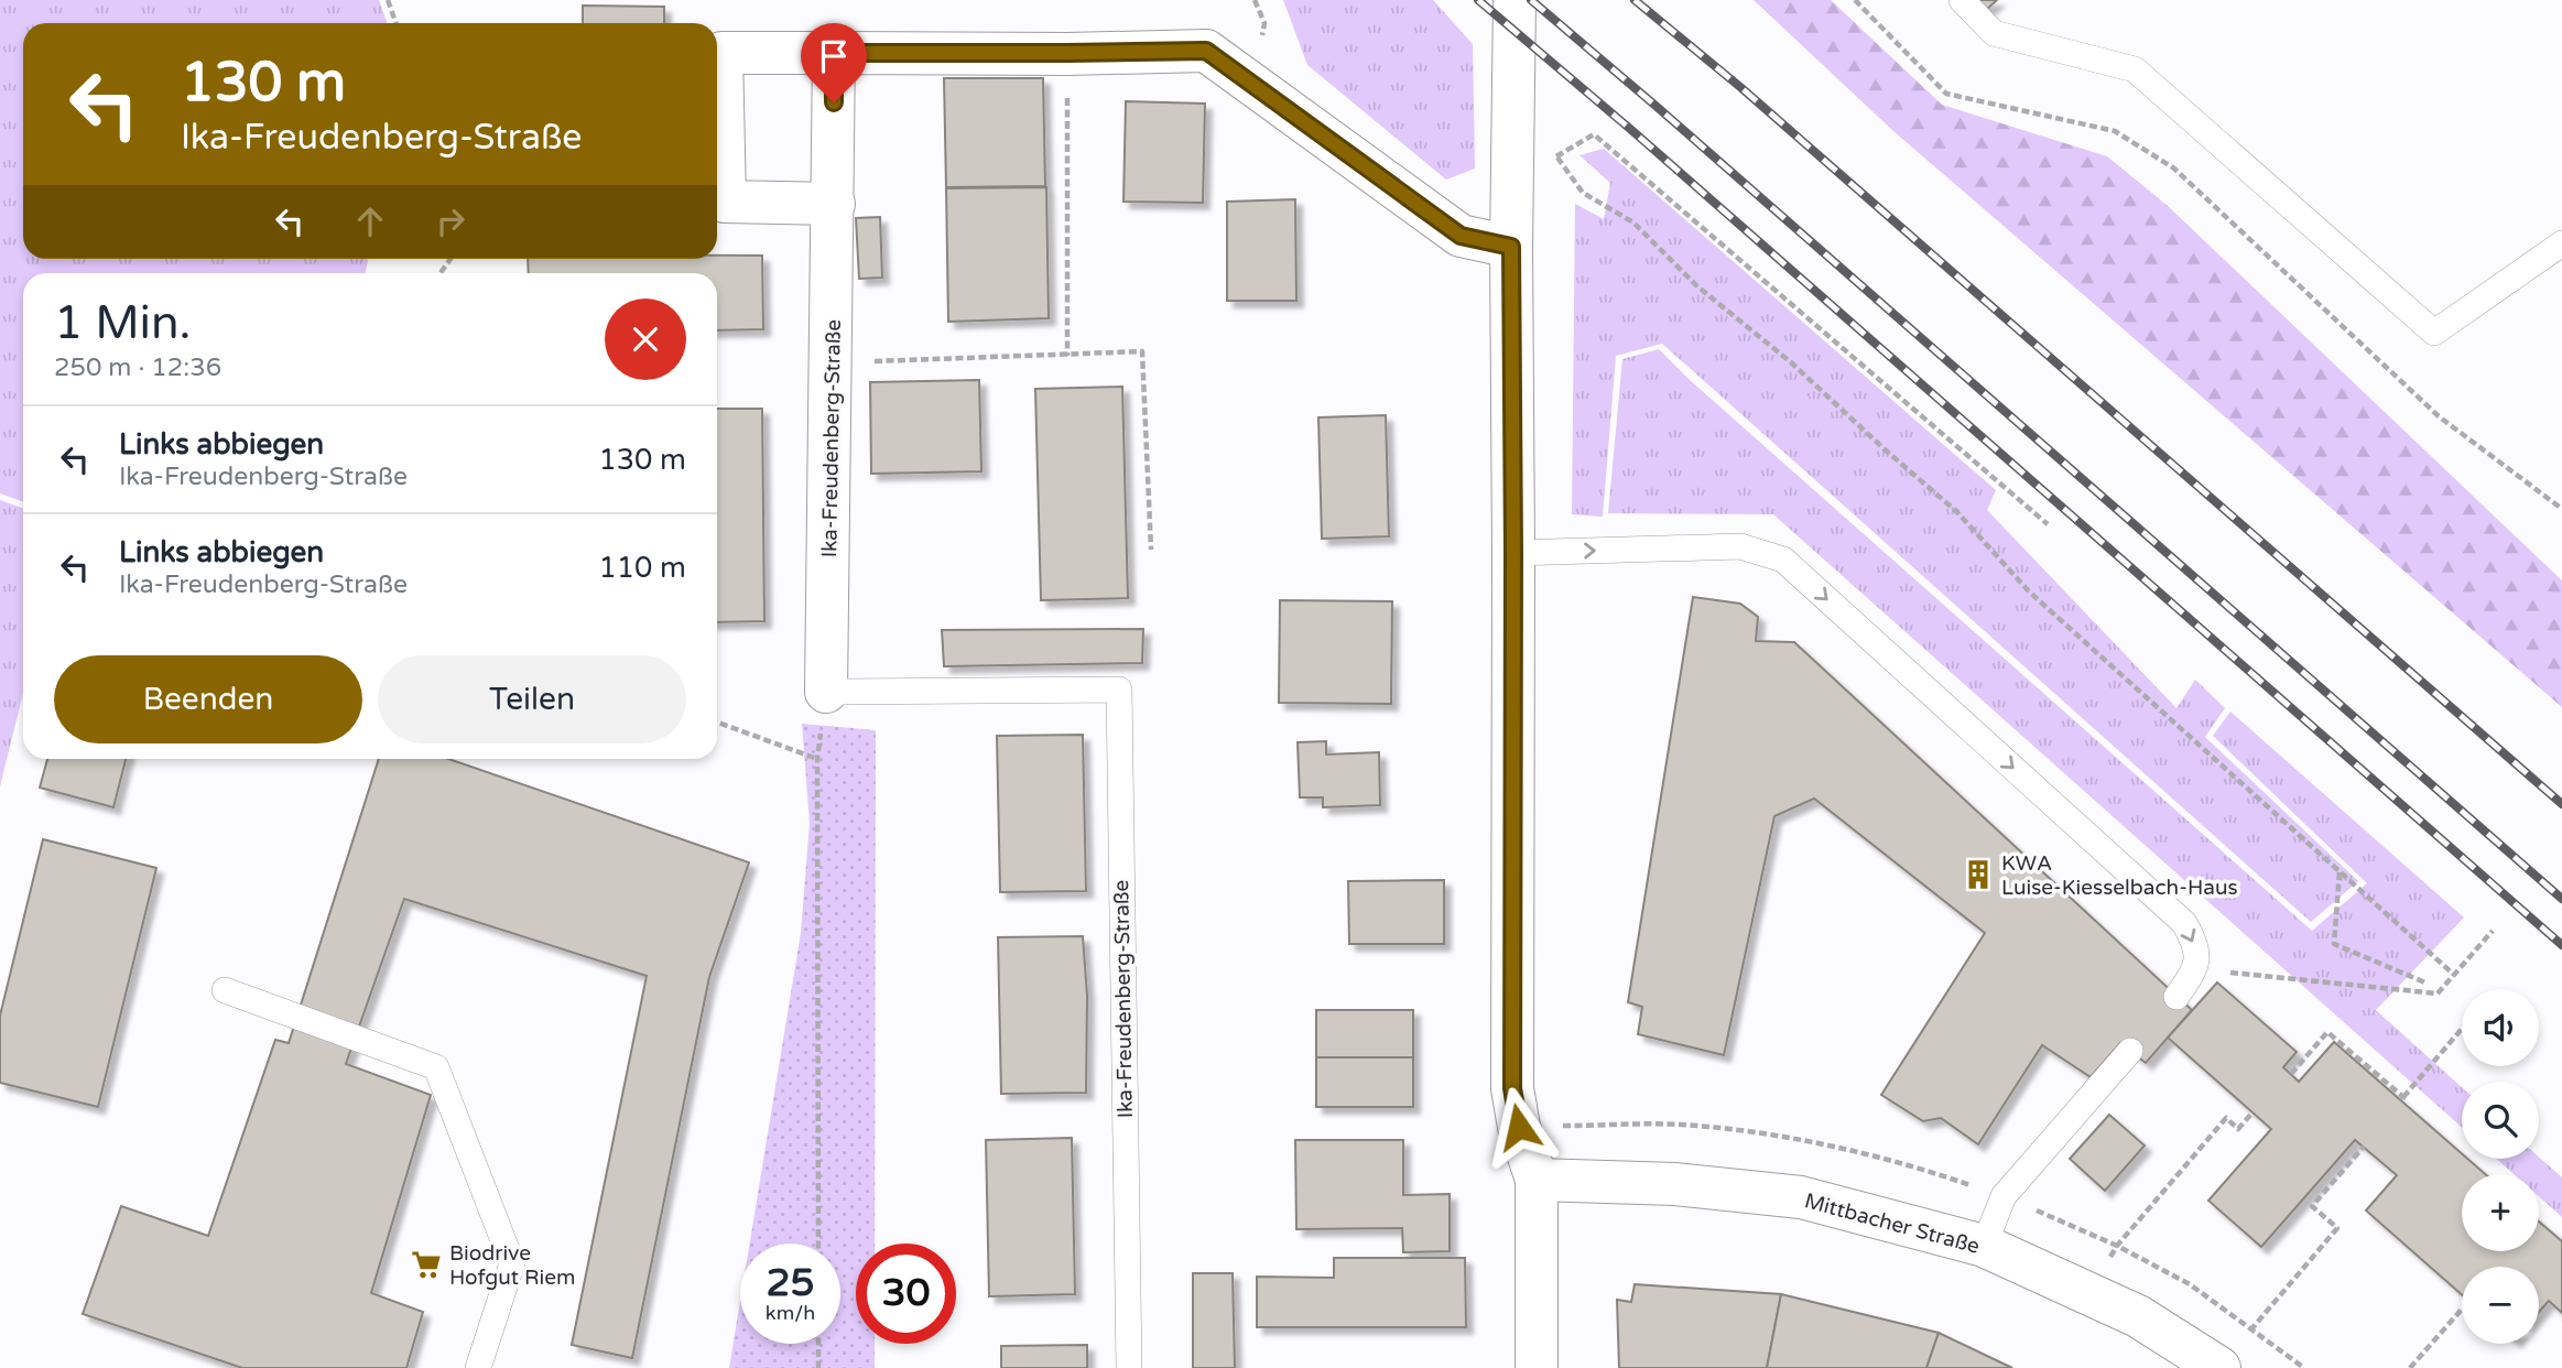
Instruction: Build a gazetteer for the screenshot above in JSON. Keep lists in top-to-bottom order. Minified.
{"streets":{"street":["Ika-Freudenberg-Straße","Mittbacher Straße"]},"places":{"building":["KWA Luise-Kiesselbach-Haus"],"supermarket":["Biodrive Hofgut Riem"]},"page":{"turn":["130 m","Ika-Freudenberg-Straße"],"heading":["1 Min.","250 m · 12:36"],"list":[{"name":"Links abbiegen","note":"Ika-Freudenberg-Straße","value":"130 m"},{"name":"Links abbiegen","note":"Ika-Freudenberg-Straße","value":"110 m"}],"buttons":["Beenden","Teilen"],"map_buttons":["+","−"],"speed":"25 km/h","limit":"30"}}
